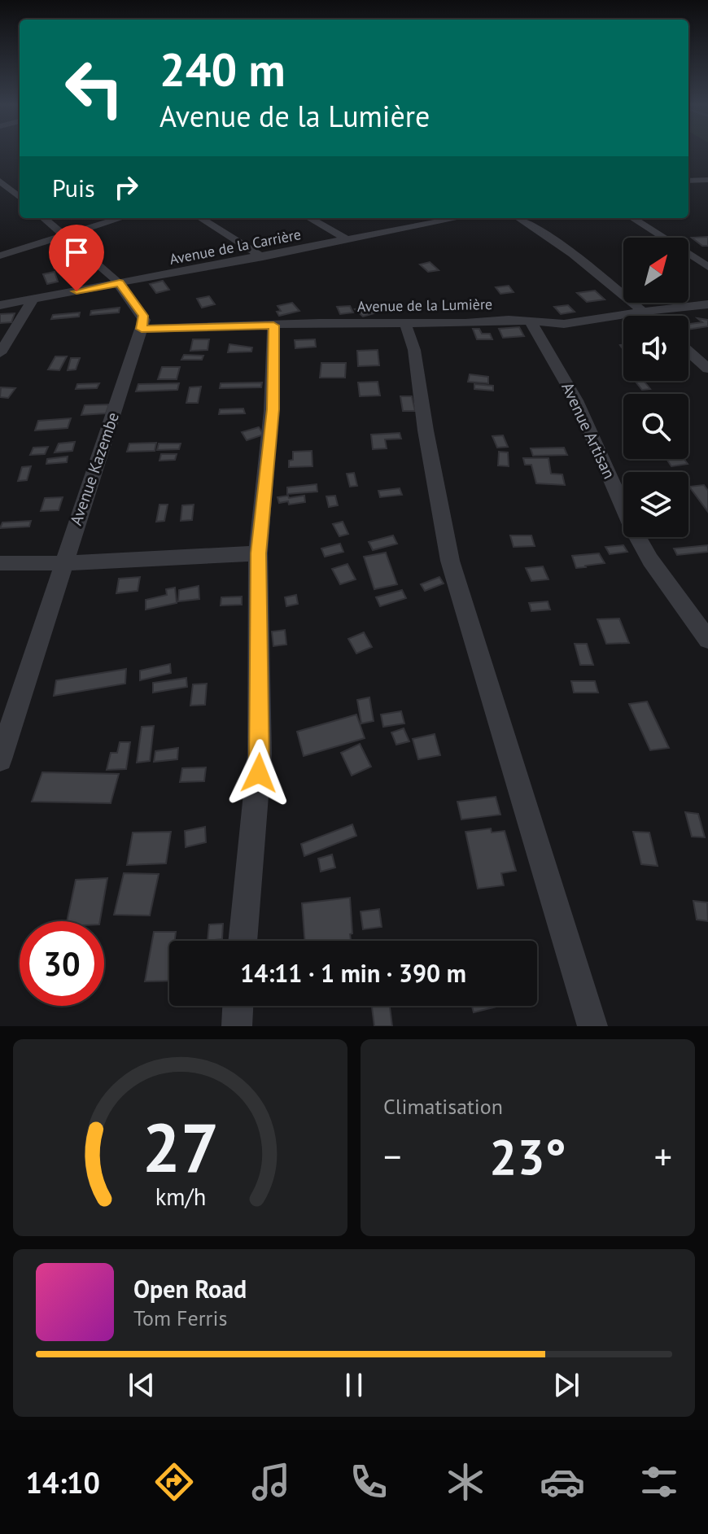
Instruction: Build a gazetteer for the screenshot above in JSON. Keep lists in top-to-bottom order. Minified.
{"streets":{"street":["Avenue de la Carrière","Avenue de la Lumière","Avenue Artisan","Avenue Kazembe"]},"crossings":[["Avenue de la Lumière","Avenue Artisan"],["Avenue de la Lumière","Avenue Kazembe"]],"north":"top right","page":{"turn":["240 m","Avenue de la Lumière"],"then":"Puis","limit":"30","trip":"14:11 · 1 min · 390 m","tile":"Climatisation","heat":["−","23°","+"],"song":["Open Road","Tom Ferris"],"tabs":"14:10","gauge":["27","km/h"]}}
